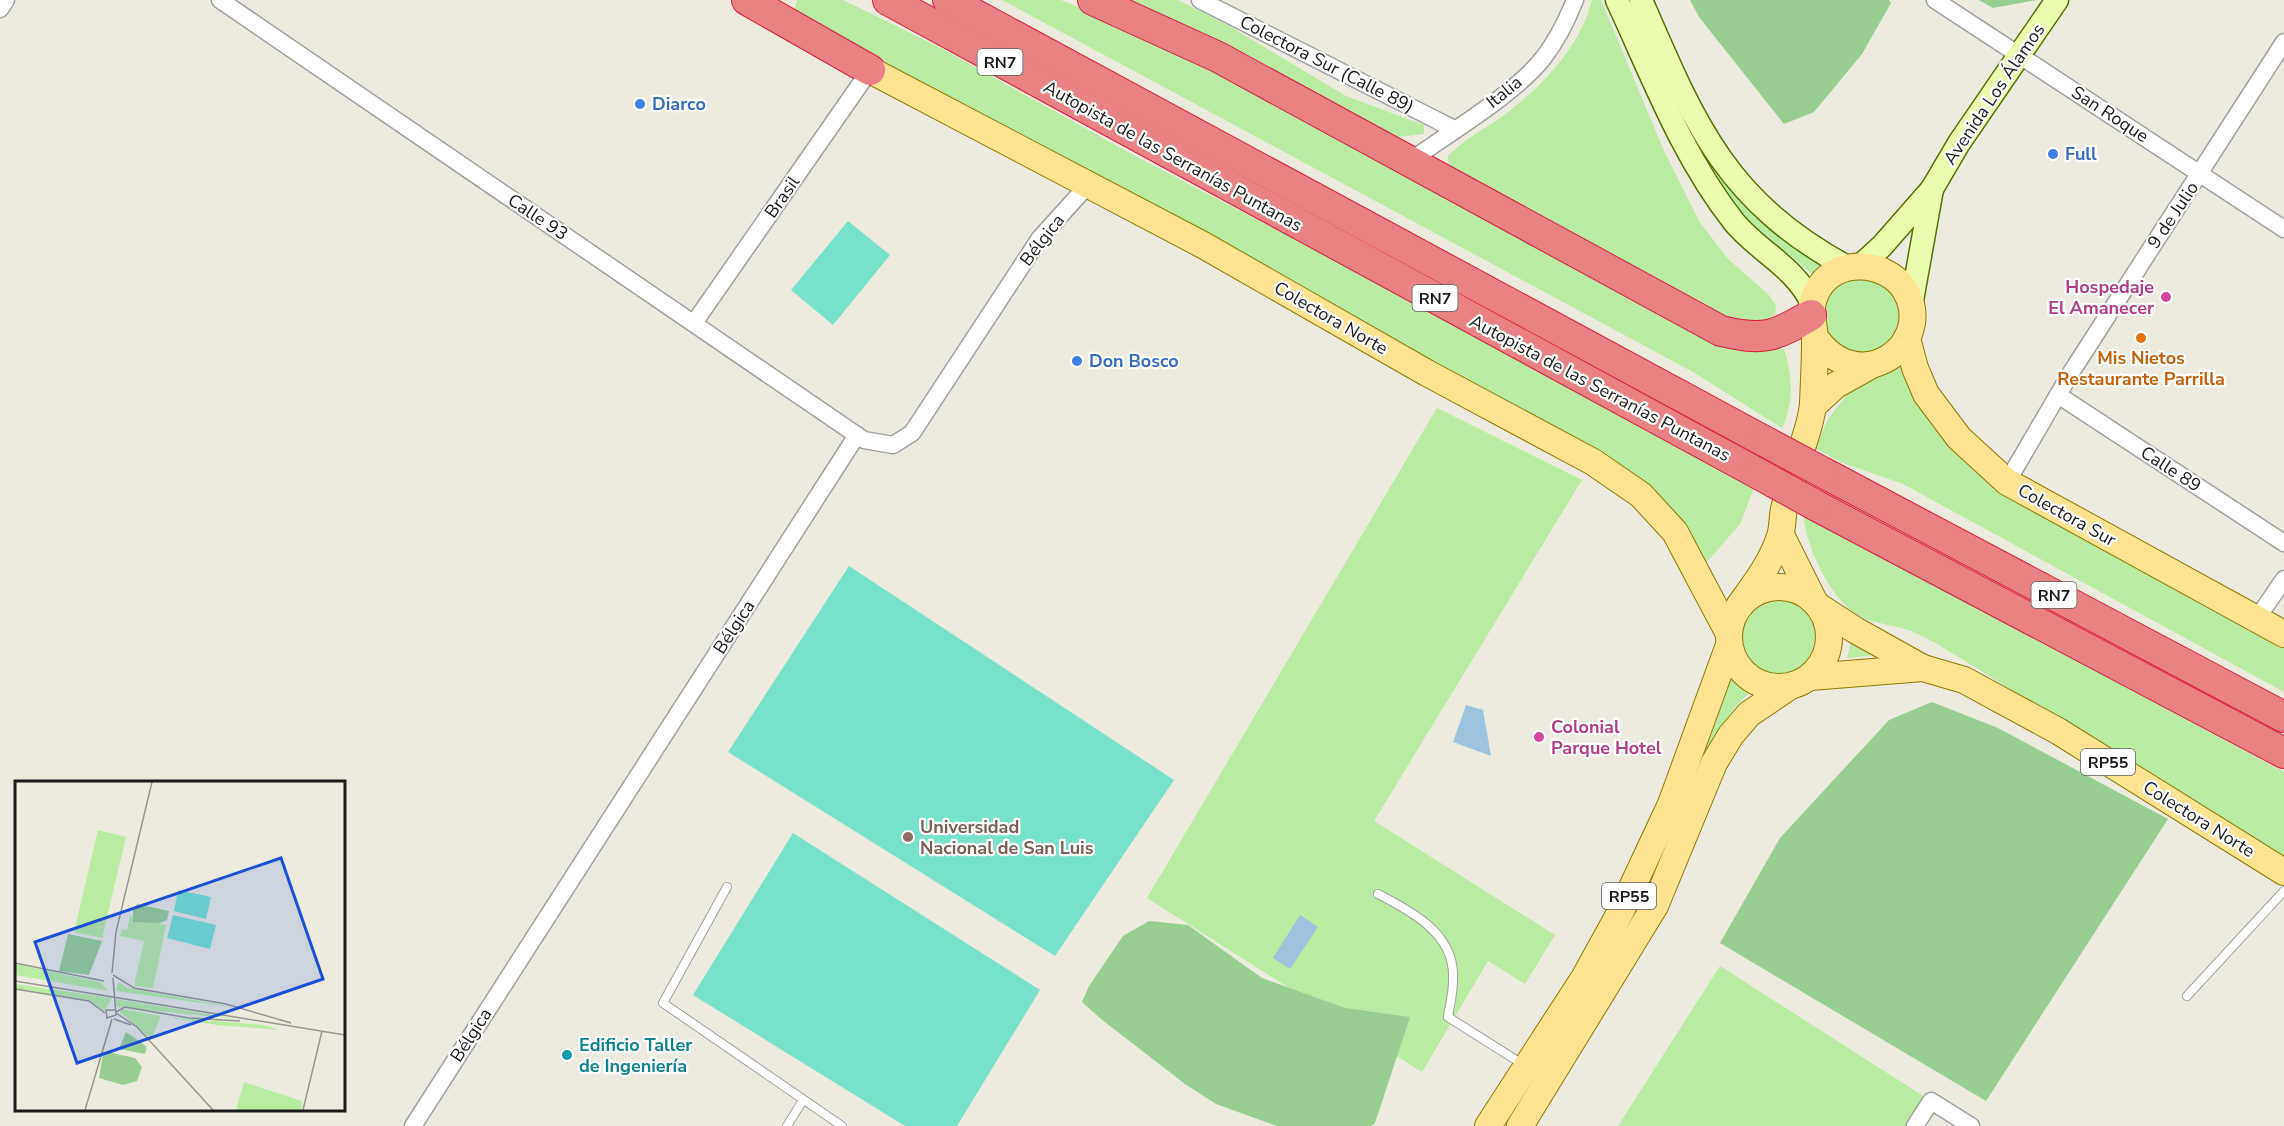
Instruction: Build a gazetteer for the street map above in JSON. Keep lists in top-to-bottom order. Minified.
{"streets":{"highway":["RN7","Autopista de las Serranías Puntanas"],"main road":["Avenida Los Álamos","Colectora Norte","Colectora Sur","RP55"],"street":["Colectora Sur (Calle 89)","Italia","San Roque","Brasil","9 de Julio","Calle 93","Bélgica","Calle 89"]},"crossings":[["Colectora Sur (Calle 89)","Italia"],["Avenida Los Álamos","San Roque"],["Avenida Los Álamos","Colectora Sur"],["San Roque","9 de Julio"],["Brasil","Calle 93"],["Brasil","Colectora Norte"],["9 de Julio","Calle 89"],["9 de Julio","Colectora Sur"],["Calle 93","Bélgica"],["Bélgica","Colectora Norte"],["Colectora Norte","RP55"]],"places":["Diarco","Full","Hospedaje El Amanecer","Mis Nietos Restaurante Parrilla","Don Bosco","Colonial Parque Hotel","Universidad Nacional de San Luis","Edificio Taller de Ingeniería"]}
